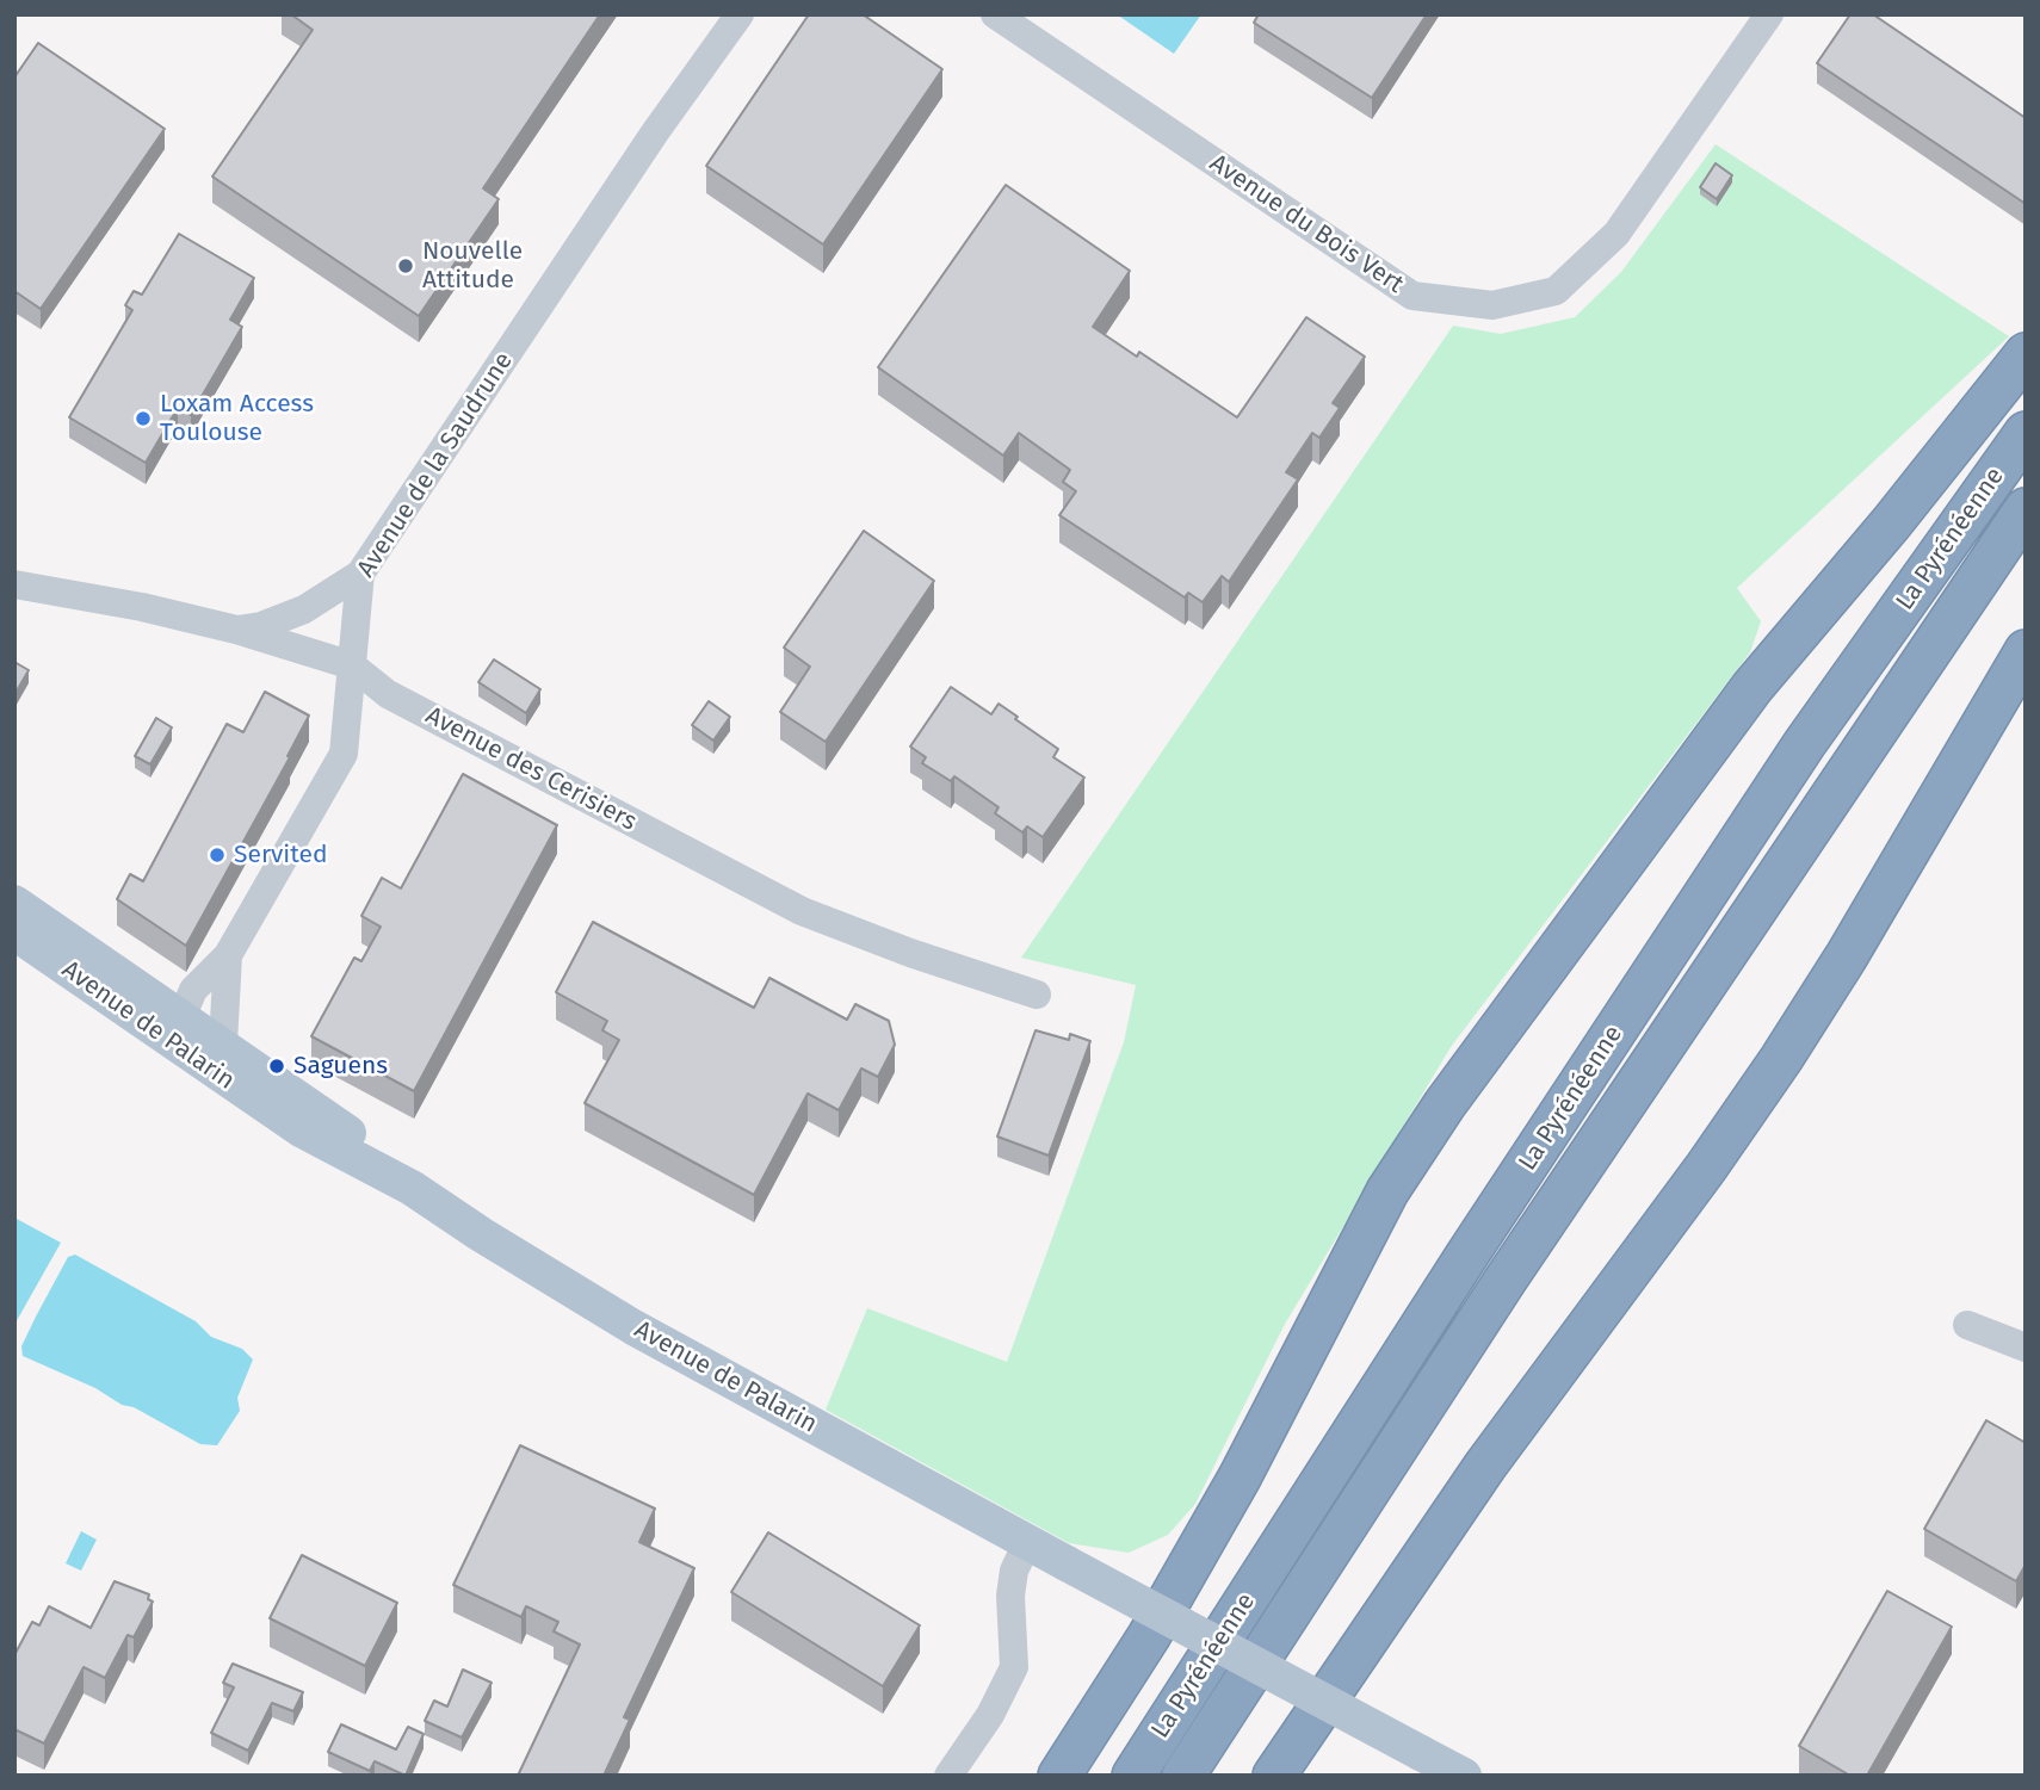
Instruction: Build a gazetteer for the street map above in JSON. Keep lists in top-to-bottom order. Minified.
{"streets":{"highway":["La Pyrénéenne"],"main road":["Avenue de Palarin"],"street":["Avenue du Bois Vert","Avenue de la Saudrune","Avenue des Cerisiers"]},"crossings":[["Avenue de la Saudrune","Avenue des Cerisiers"],["Avenue de la Saudrune","Avenue de Palarin"]],"places":["Nouvelle Attitude","Loxam Access Toulouse","Servited","Saguens"]}
